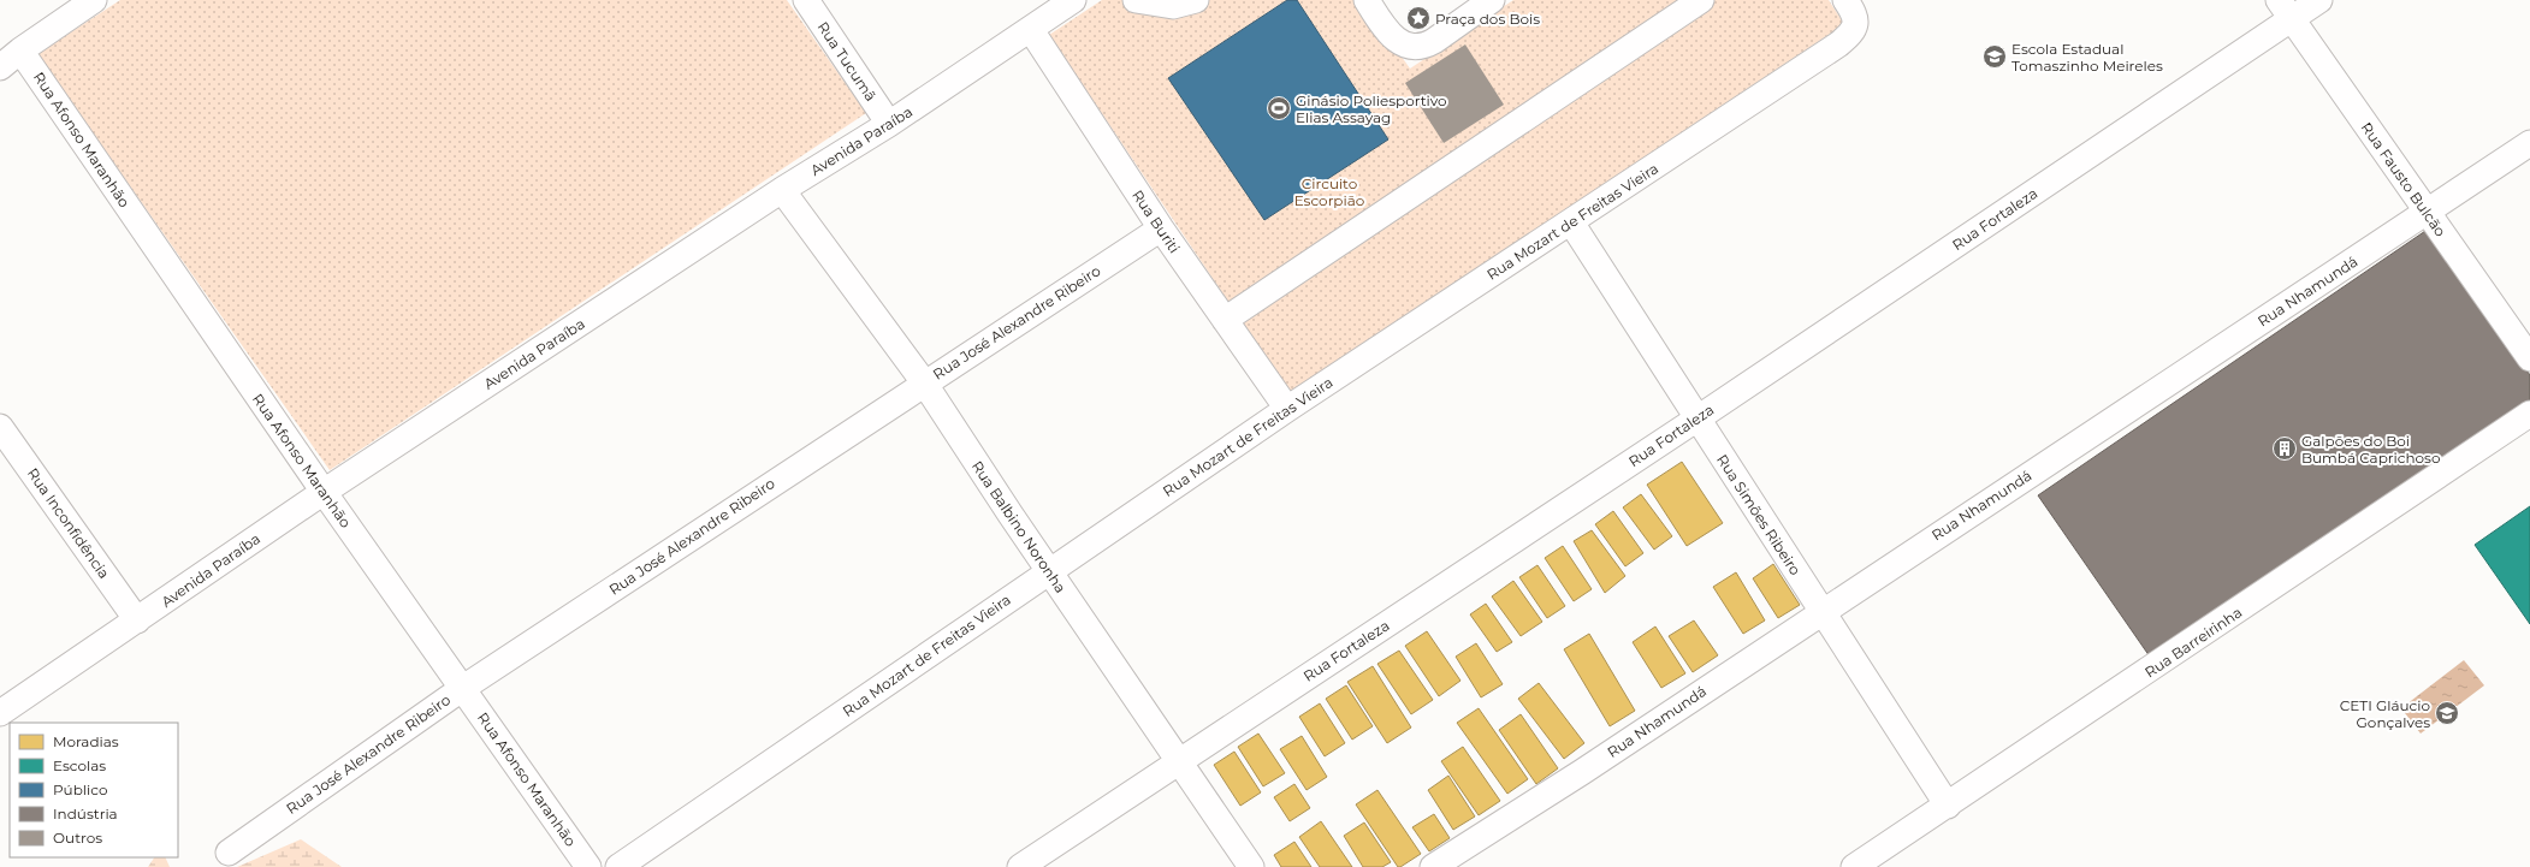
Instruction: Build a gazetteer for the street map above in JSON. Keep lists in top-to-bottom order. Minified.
{"streets":{"street":["Rua Tucumã","Rua Afonso Maranhão","Avenida Paraíba","Rua Fausto Bulcão","Rua Fortaleza","Rua Buriti","Rua Mozart de Freitas Vieira","Rua Nhamundá","Rua José Alexandre Ribeiro","Rua Simões Ribeiro","Rua Inconfidência","Rua Balbino Noronha","Rua Barreirinha"]},"crossings":[["Rua Tucumã","Avenida Paraíba"],["Rua Afonso Maranhão","Avenida Paraíba"],["Rua Afonso Maranhão","Rua José Alexandre Ribeiro"],["Avenida Paraíba","Rua Buriti"],["Avenida Paraíba","Rua Inconfidência"],["Avenida Paraíba","Rua Balbino Noronha"],["Rua Fausto Bulcão","Rua Fortaleza"],["Rua Fausto Bulcão","Rua Nhamundá"],["Rua Fortaleza","Rua Simões Ribeiro"],["Rua Fortaleza","Rua Balbino Noronha"],["Rua Buriti","Rua Mozart de Freitas Vieira"],["Rua Buriti","Rua José Alexandre Ribeiro"],["Rua Mozart de Freitas Vieira","Rua Simões Ribeiro"],["Rua Mozart de Freitas Vieira","Rua Balbino Noronha"],["Rua Nhamundá","Rua Simões Ribeiro"],["Rua José Alexandre Ribeiro","Rua Balbino Noronha"],["Rua Simões Ribeiro","Rua Barreirinha"]],"parks":["Circuito Escorpião"],"places":{"place":["Praça dos Bois"],"school or university":["Escola Estadual Tomaszinho Meireles","CETI Gláucio Gonçalves"],"sports":["Ginásio Poliesportivo Elias Assayag"],"building":["Galpões do Boi Bumbá Caprichoso"]},"legend":["Moradias","Escolas","Público","Indústria","Outros"]}
